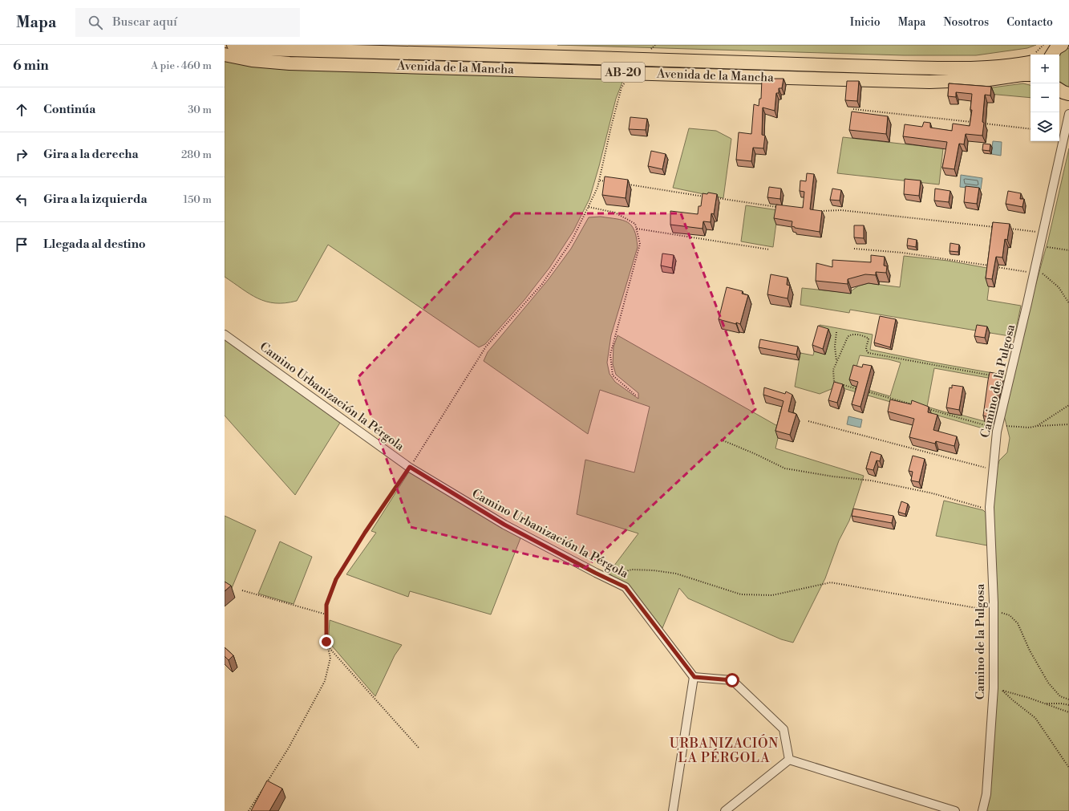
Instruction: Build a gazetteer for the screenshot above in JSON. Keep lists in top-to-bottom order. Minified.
{"streets":{"main road":["Avenida de la Mancha","AB-20"],"street":["Camino de la Pulgosa","Camino Urbanización la Pérgola"]},"districts":["URBANIZACIÓN LA PÉRGOLA"],"page":{"header":"Mapa","search":"Buscar aquí","nav":["Inicio","Mapa","Nosotros","Contacto"],"heading":["6 min","A pie · 460 m"],"map_buttons":["+","−"],"list":[["Continúa","30 m"],["Gira a la derecha","280 m"],["Gira a la izquierda","150 m"],"Llegada al destino"]}}
